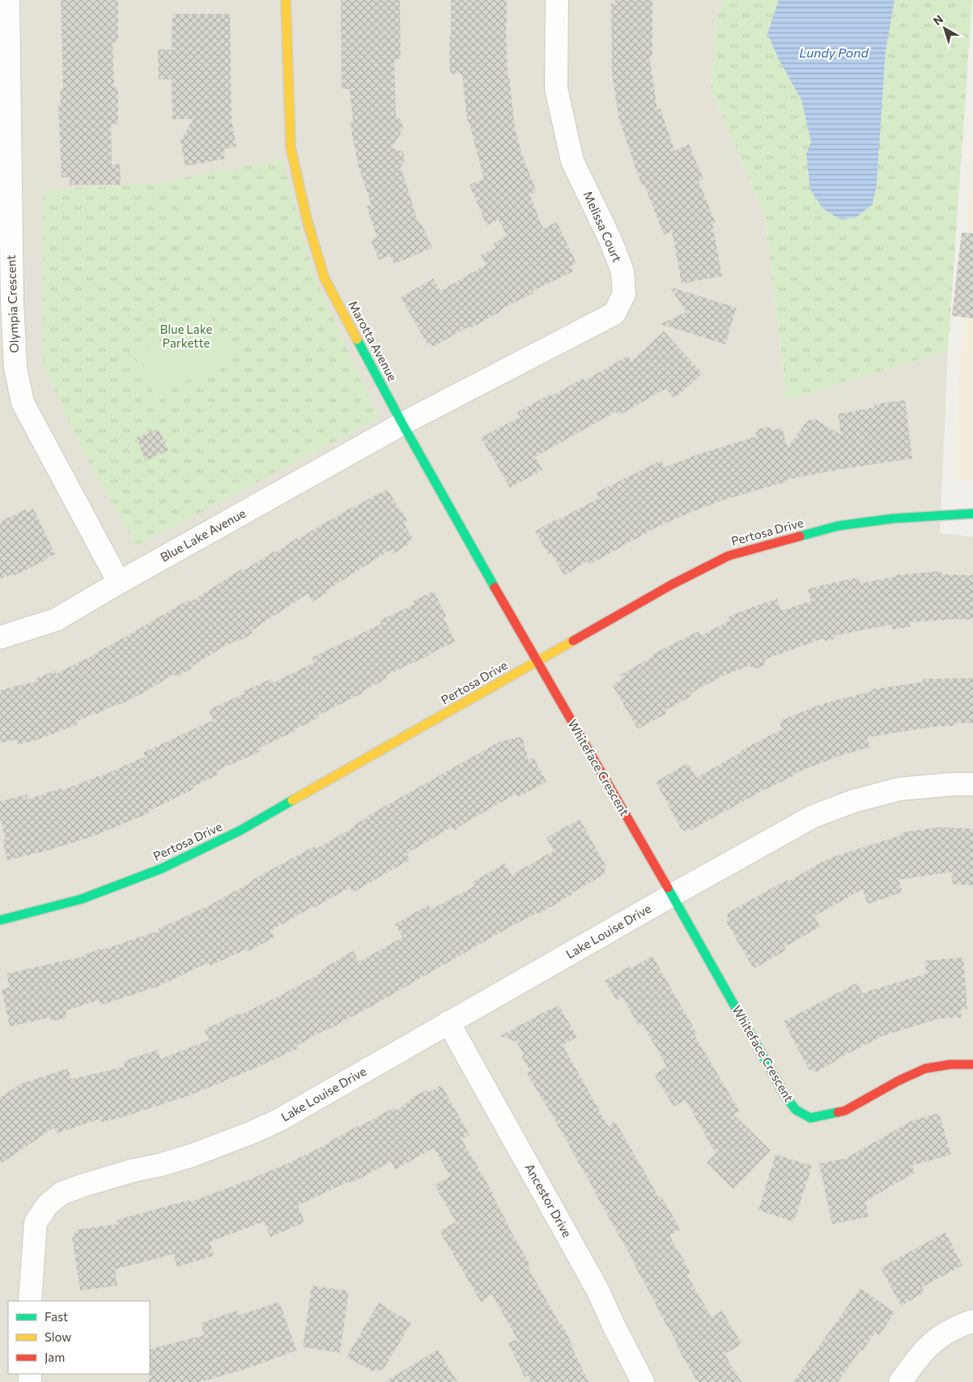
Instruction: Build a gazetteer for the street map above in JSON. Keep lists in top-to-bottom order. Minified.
{"streets":{"street":["Melissa Court","Olympia Crescent","Marotta Avenue","Pertosa Drive","Blue Lake Avenue","Whiteface Crescent","Lake Louise Drive","Ancestor Drive"]},"crossings":[["Melissa Court","Marotta Avenue"],["Melissa Court","Blue Lake Avenue"],["Olympia Crescent","Blue Lake Avenue"],["Marotta Avenue","Pertosa Drive"],["Marotta Avenue","Blue Lake Avenue"],["Marotta Avenue","Whiteface Crescent"],["Pertosa Drive","Whiteface Crescent"],["Whiteface Crescent","Lake Louise Drive"],["Lake Louise Drive","Ancestor Drive"]],"water":["Lundy Pond"],"parks":["Blue Lake Parkette"],"legend":["Fast","Slow","Jam"],"north":"top left"}
